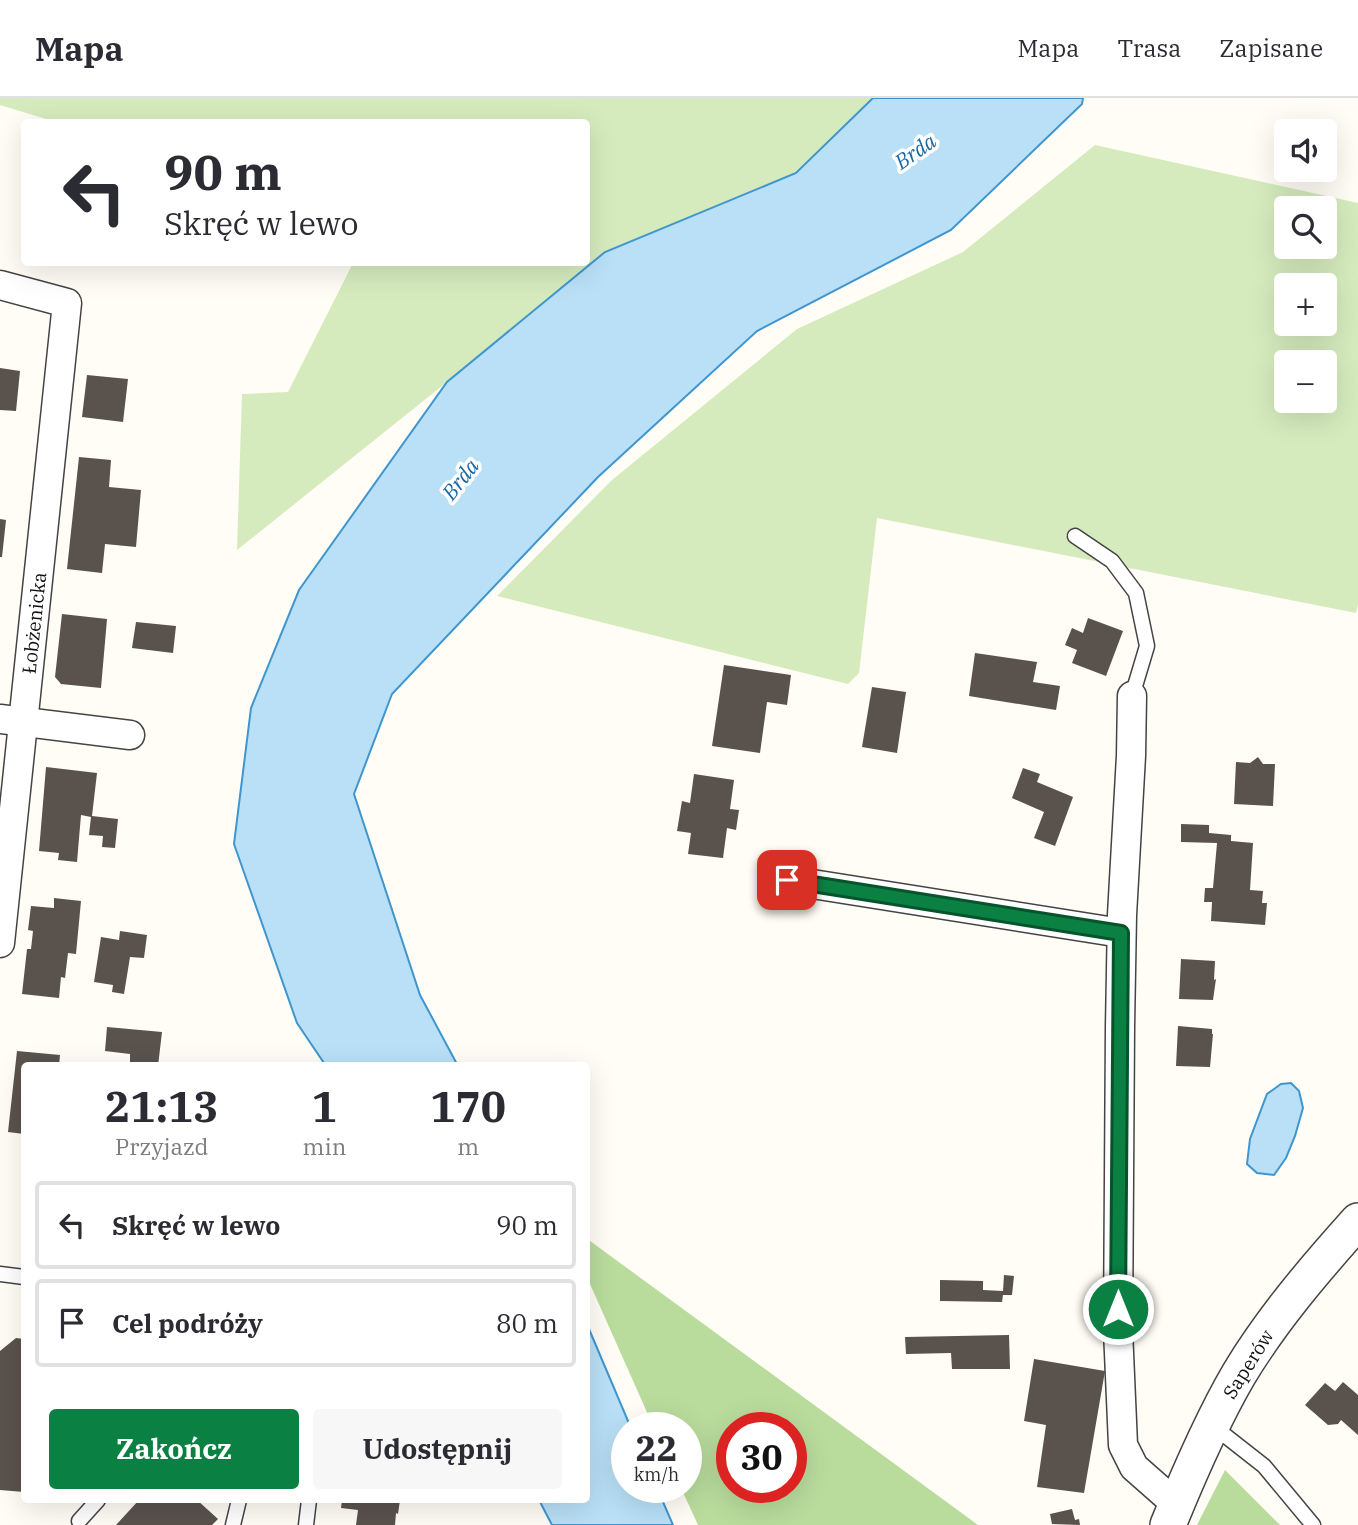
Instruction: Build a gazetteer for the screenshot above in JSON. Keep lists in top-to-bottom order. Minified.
{"streets":{"street":["Łobżenicka","Saperów"]},"water":["Brda"],"page":{"header":"Mapa","nav":["Mapa","Trasa","Zapisane"],"map_buttons":["+","−"],"turn":["90 m","Skręć w lewo"],"eta":["21:13","Przyjazd","1","min","170","m"],"list":[{"name":"Skręć w lewo","value":"90 m"},{"name":"Cel podróży","value":"80 m"}],"buttons":["Zakończ","Udostępnij"],"speed":"22 km/h","limit":"30"}}
